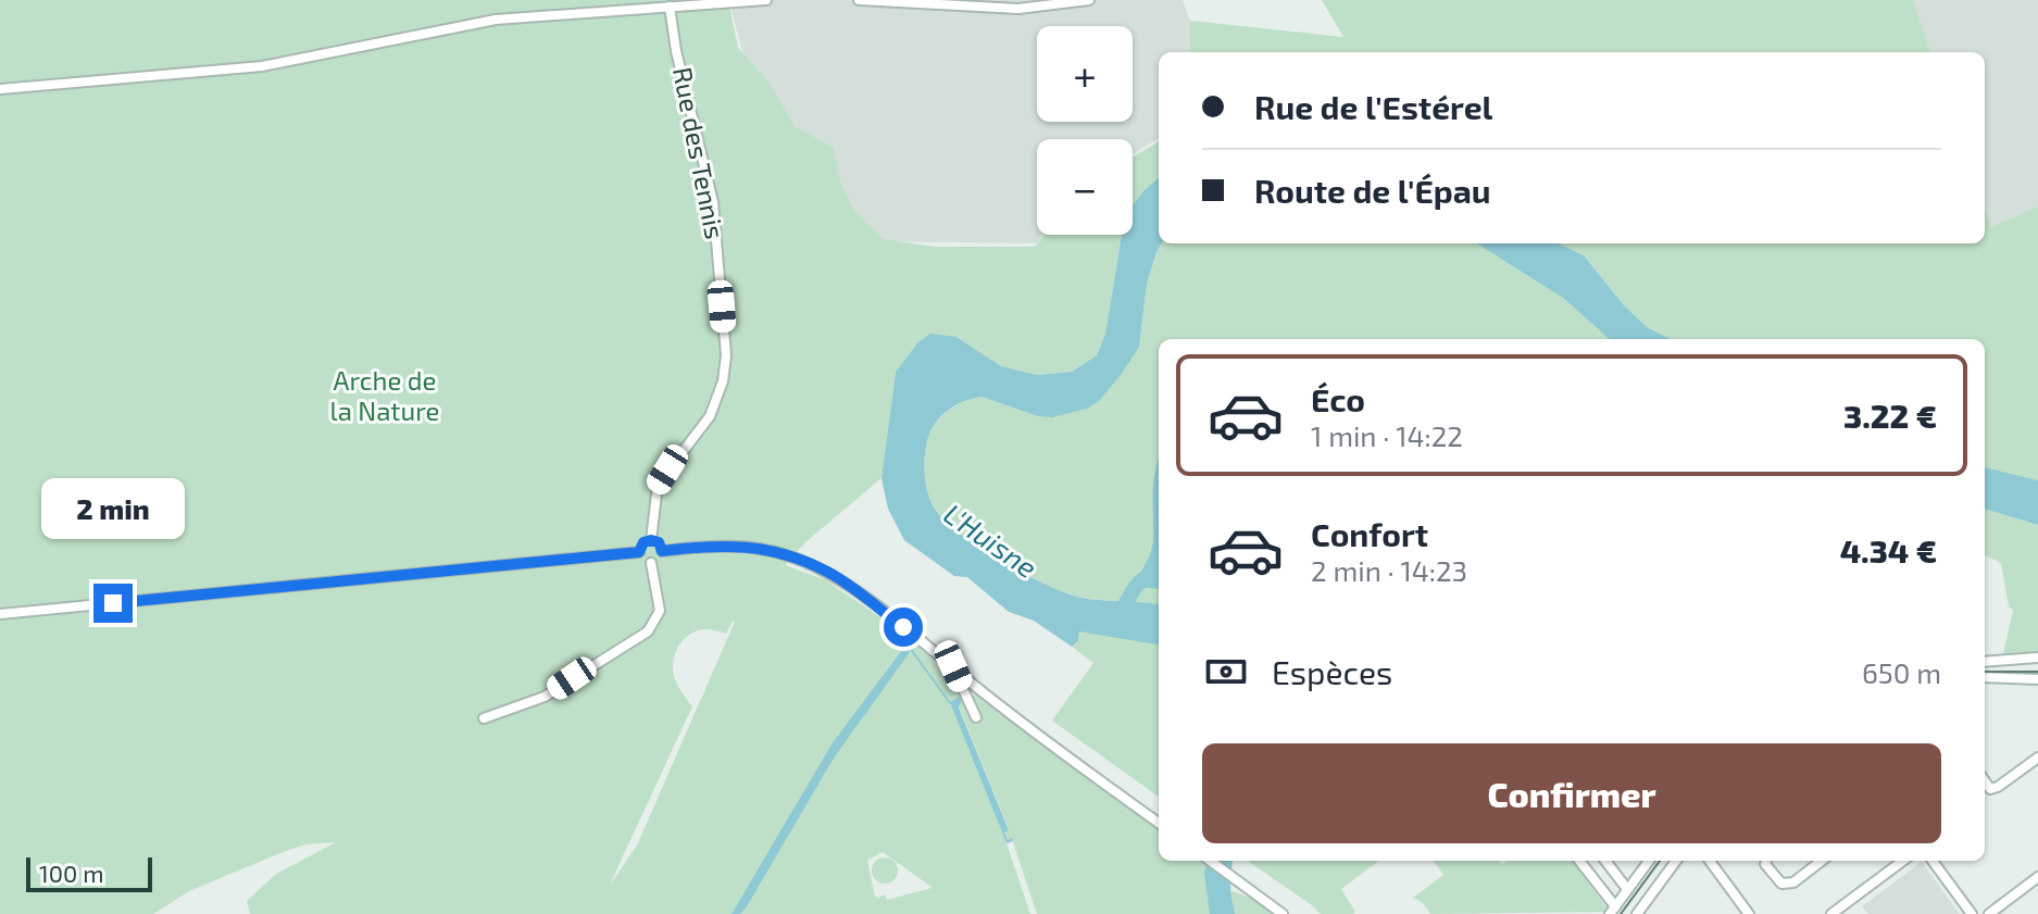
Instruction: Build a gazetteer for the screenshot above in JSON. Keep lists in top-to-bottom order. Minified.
{"streets":{"street":["Rue des Tennis"]},"water":["L'Huisne"],"parks":["Arche de la Nature"],"scale_bar":"100 m","page":{"map_buttons":["+","−"],"banner":["Rue de l'Estérel","Route de l'Épau"],"list":[{"name":"Éco","note":"1 min · 14:22","value":"3.22 €"},{"name":"Confort","note":"2 min · 14:23","value":"4.34 €"}],"bubble":"2 min","pay":["Espèces","650 m"],"buttons":"Confirmer","scale":"100 m"}}
